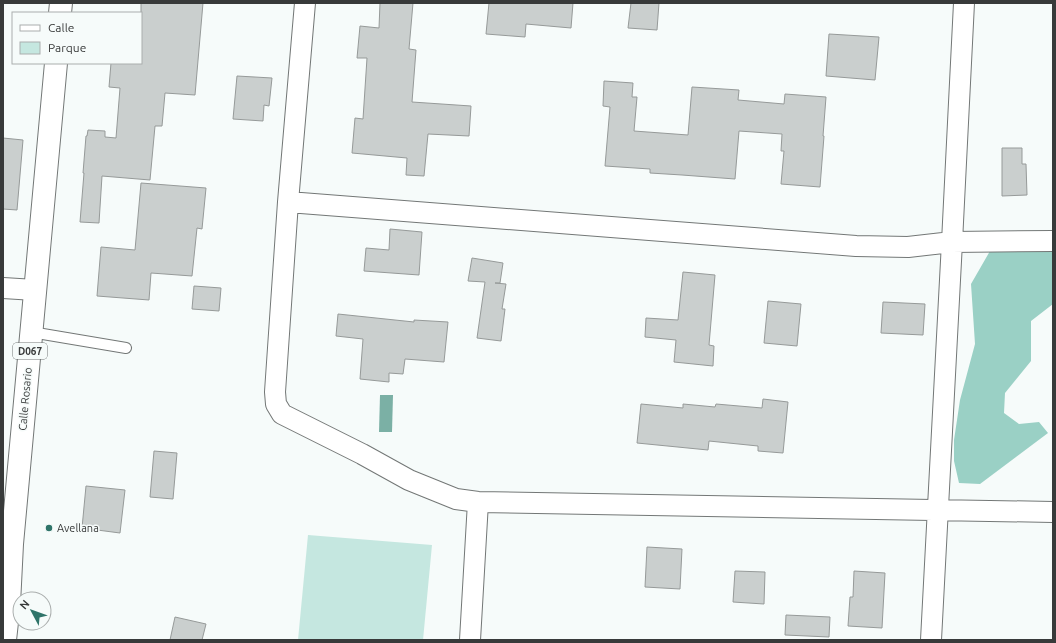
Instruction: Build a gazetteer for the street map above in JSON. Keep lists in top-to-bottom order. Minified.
{"streets":{"main road":["D067","Calle Rosario"]},"places":["Avellana"],"legend":["Calle","Parque"],"north":"top left"}
